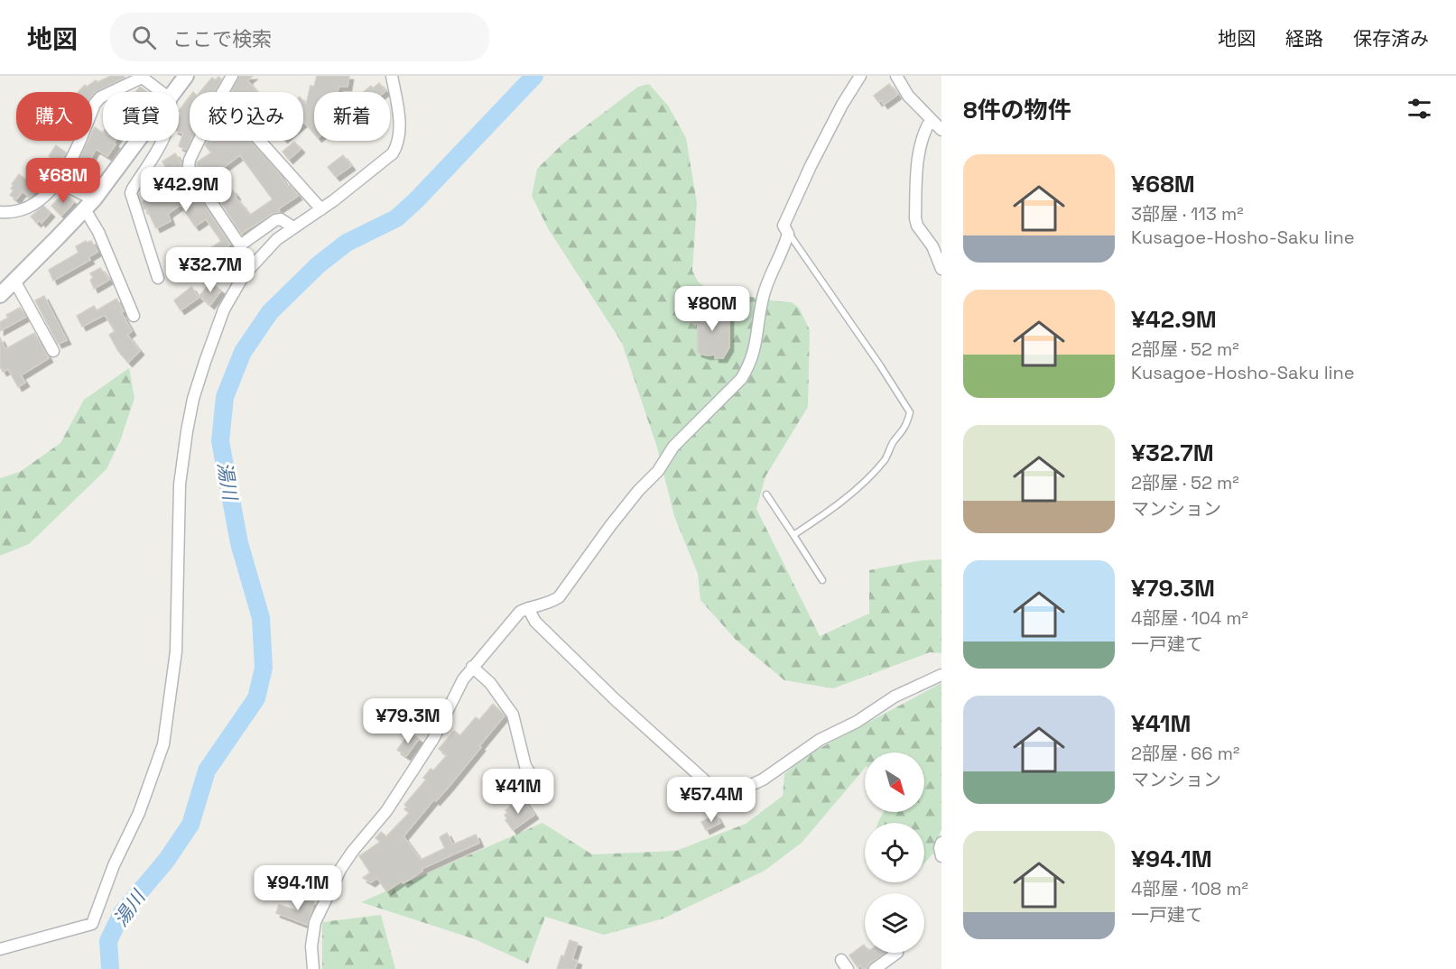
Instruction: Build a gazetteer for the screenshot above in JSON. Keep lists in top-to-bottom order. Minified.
{"water":["湯川"],"north":"bottom right","page":{"header":"地図","search":"ここで検索","nav":["地図","経路","保存済み"],"heading":"8件の物件","chip":["購入","賃貸","絞り込み","新着"],"list":[{"name":"¥68M","note":"3部屋 · 113 m² · Kusagoe-Hosho-Saku line"},{"name":"¥42.9M","note":"2部屋 · 52 m² · Kusagoe-Hosho-Saku line"},{"name":"¥32.7M","note":"2部屋 · 52 m² · マンション"},{"name":"¥79.3M","note":"4部屋 · 104 m² · 一戸建て"},{"name":"¥41M","note":"2部屋 · 66 m² · マンション"},{"name":"¥94.1M","note":"4部屋 · 108 m² · 一戸建て"}],"price":["¥68M","¥42.9M","¥32.7M","¥80M","¥79.3M","¥41M","¥57.4M","¥94.1M"]}}
